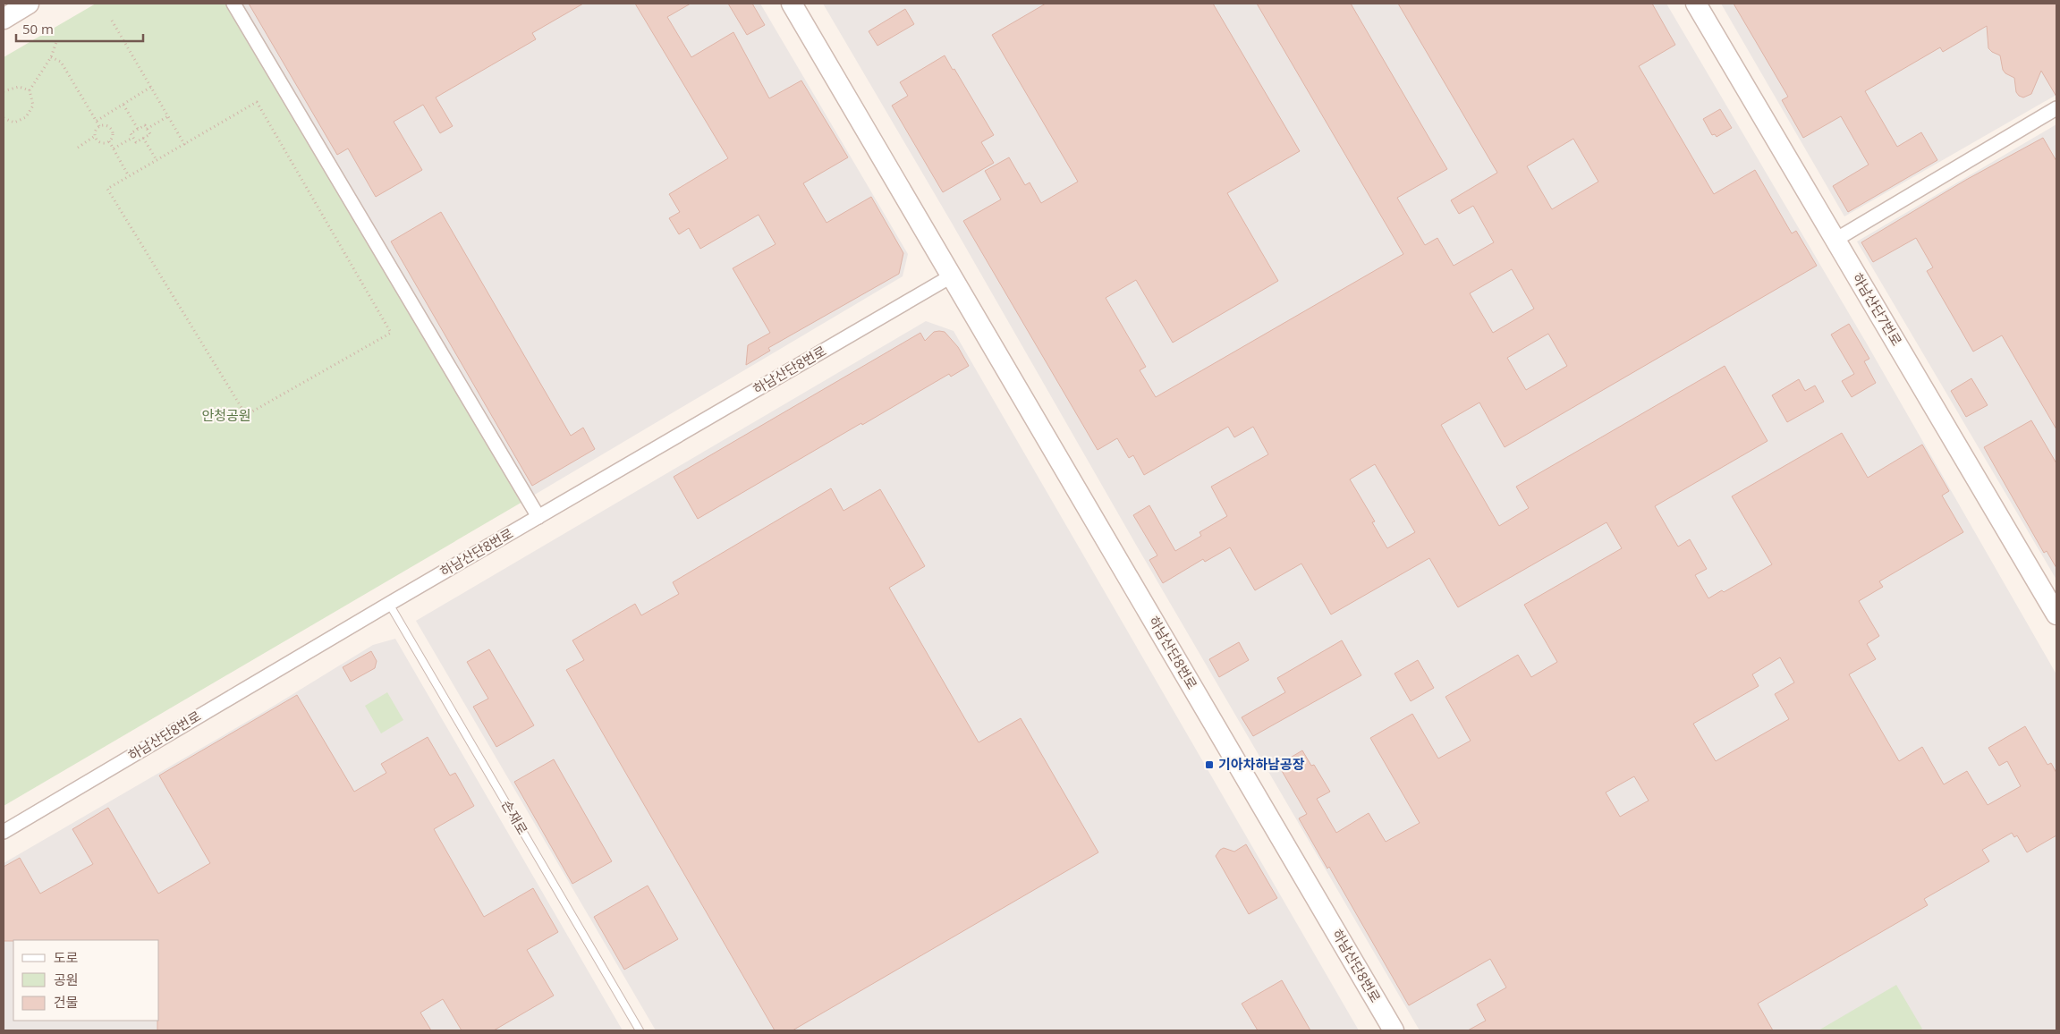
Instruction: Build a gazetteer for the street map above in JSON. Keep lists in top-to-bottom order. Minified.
{"streets":{"street":["하남산단7번로","하남산단8번로"],"lane":["손재로"]},"crossings":[["하남산단8번로","손재로"]],"parks":["안청공원"],"places":{"transit":["기아차하남공장"]},"legend":["도로","공원","건물"],"scale_bar":"50 m"}
